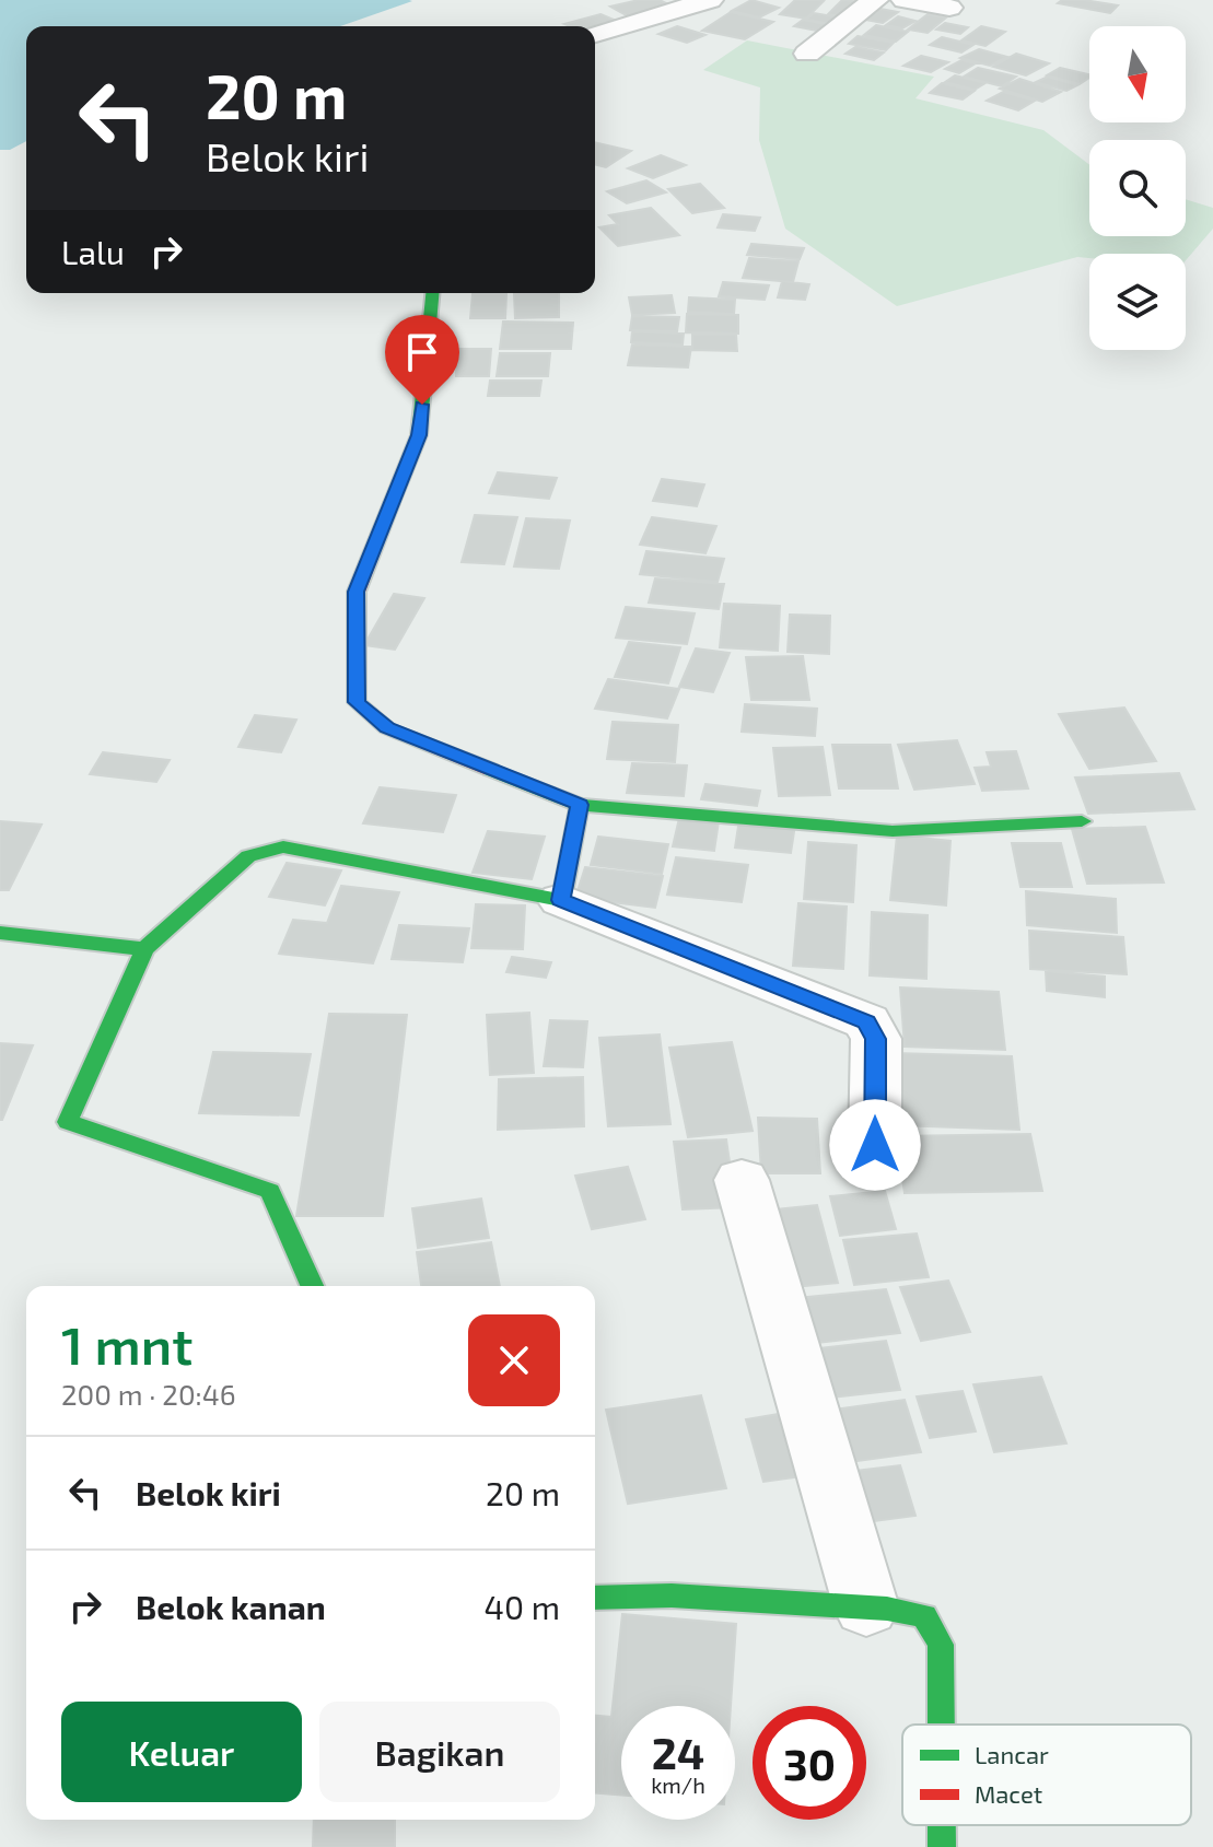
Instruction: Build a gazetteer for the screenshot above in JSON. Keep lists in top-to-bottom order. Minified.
{"legend":["Lancar","Macet"],"north":"bottom","page":{"turn":["20 m","Belok kiri"],"then":"Lalu","heading":["1 mnt","200 m · 20:46"],"list":[{"name":"Belok kiri","value":"20 m"},{"name":"Belok kanan","value":"40 m"}],"buttons":["Keluar","Bagikan"],"speed":"24 km/h","limit":"30"}}
